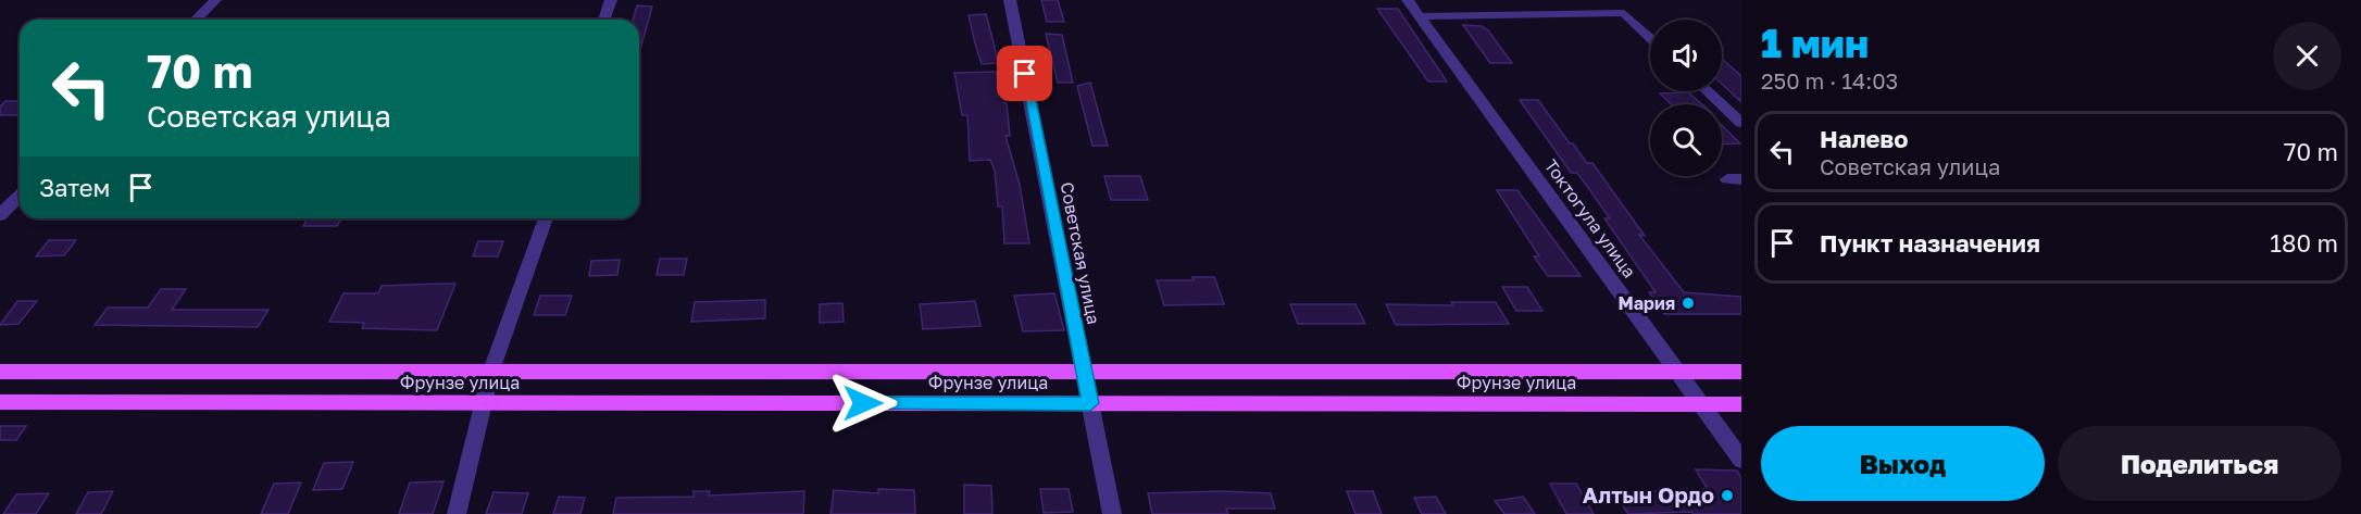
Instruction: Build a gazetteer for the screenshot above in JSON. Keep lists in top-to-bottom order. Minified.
{"streets":{"main road":["Фрунзе улица"],"street":["Токтогула улица","Советская улица"]},"crossings":[["Токтогула улица","Фрунзе улица"],["Советская улица","Фрунзе улица"]],"places":["Мария","Алтын Ордо"],"page":{"heading":["1 мин","250 m · 14:03"],"turn":["70 m","Советская улица"],"list":[{"name":"Налево","note":"Советская улица","value":"70 m"},{"name":"Пункт назначения","value":"180 m"}],"then":"Затем","buttons":["Выход","Поделиться"]}}
